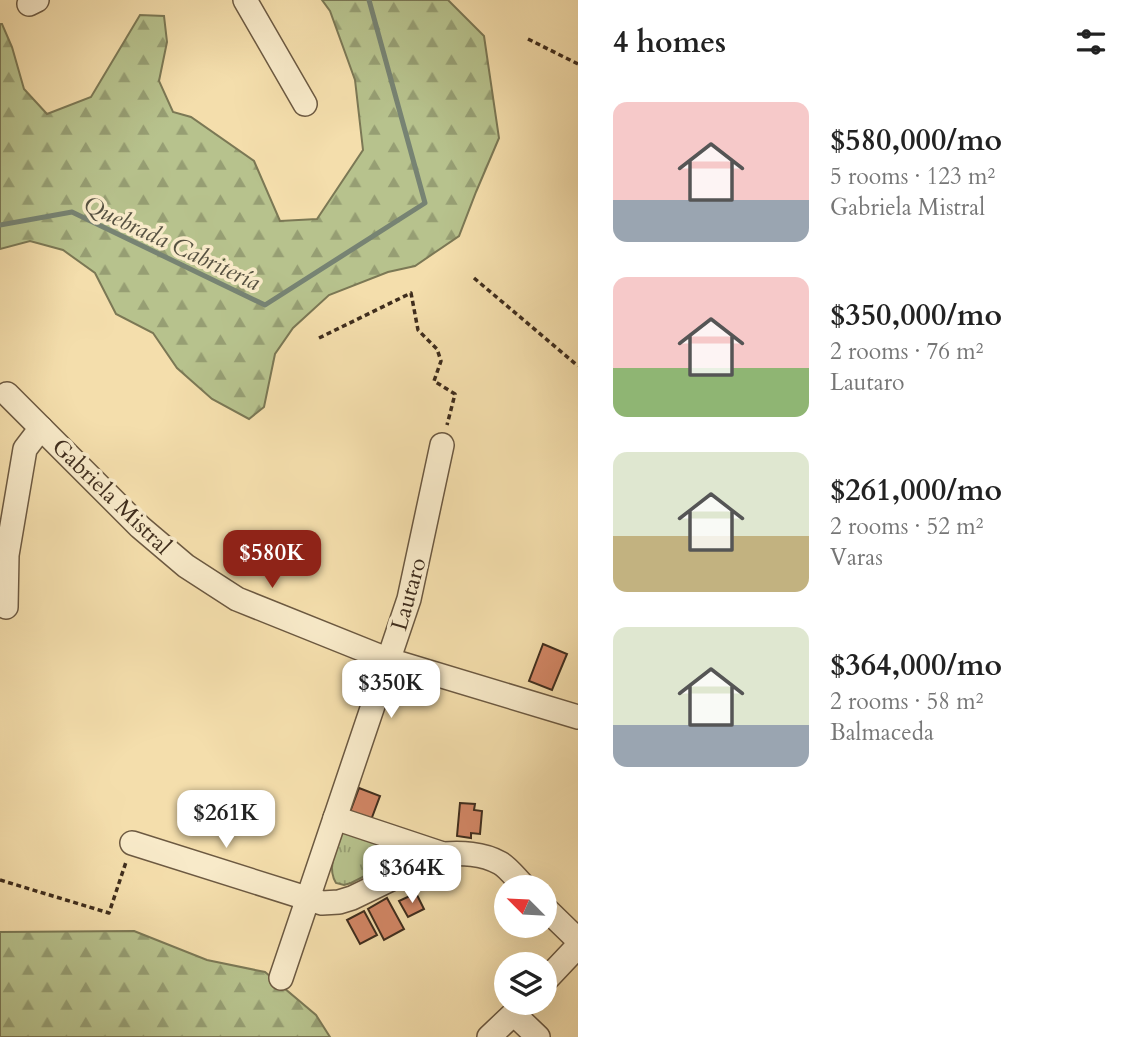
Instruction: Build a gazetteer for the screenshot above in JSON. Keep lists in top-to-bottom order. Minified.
{"streets":{"street":["Gabriela Mistral","Lautaro"]},"crossings":[["Gabriela Mistral","Lautaro"]],"water":["Quebrada Cabritería"],"north":"top left","page":{"heading":"4 homes","list":[{"name":"$580,000/mo","note":"5 rooms · 123 m² · Gabriela Mistral"},{"name":"$350,000/mo","note":"2 rooms · 76 m² · Lautaro"},{"name":"$261,000/mo","note":"2 rooms · 52 m² · Varas"},{"name":"$364,000/mo","note":"2 rooms · 58 m² · Balmaceda"}],"price":["$580K","$350K","$261K","$364K"]}}
